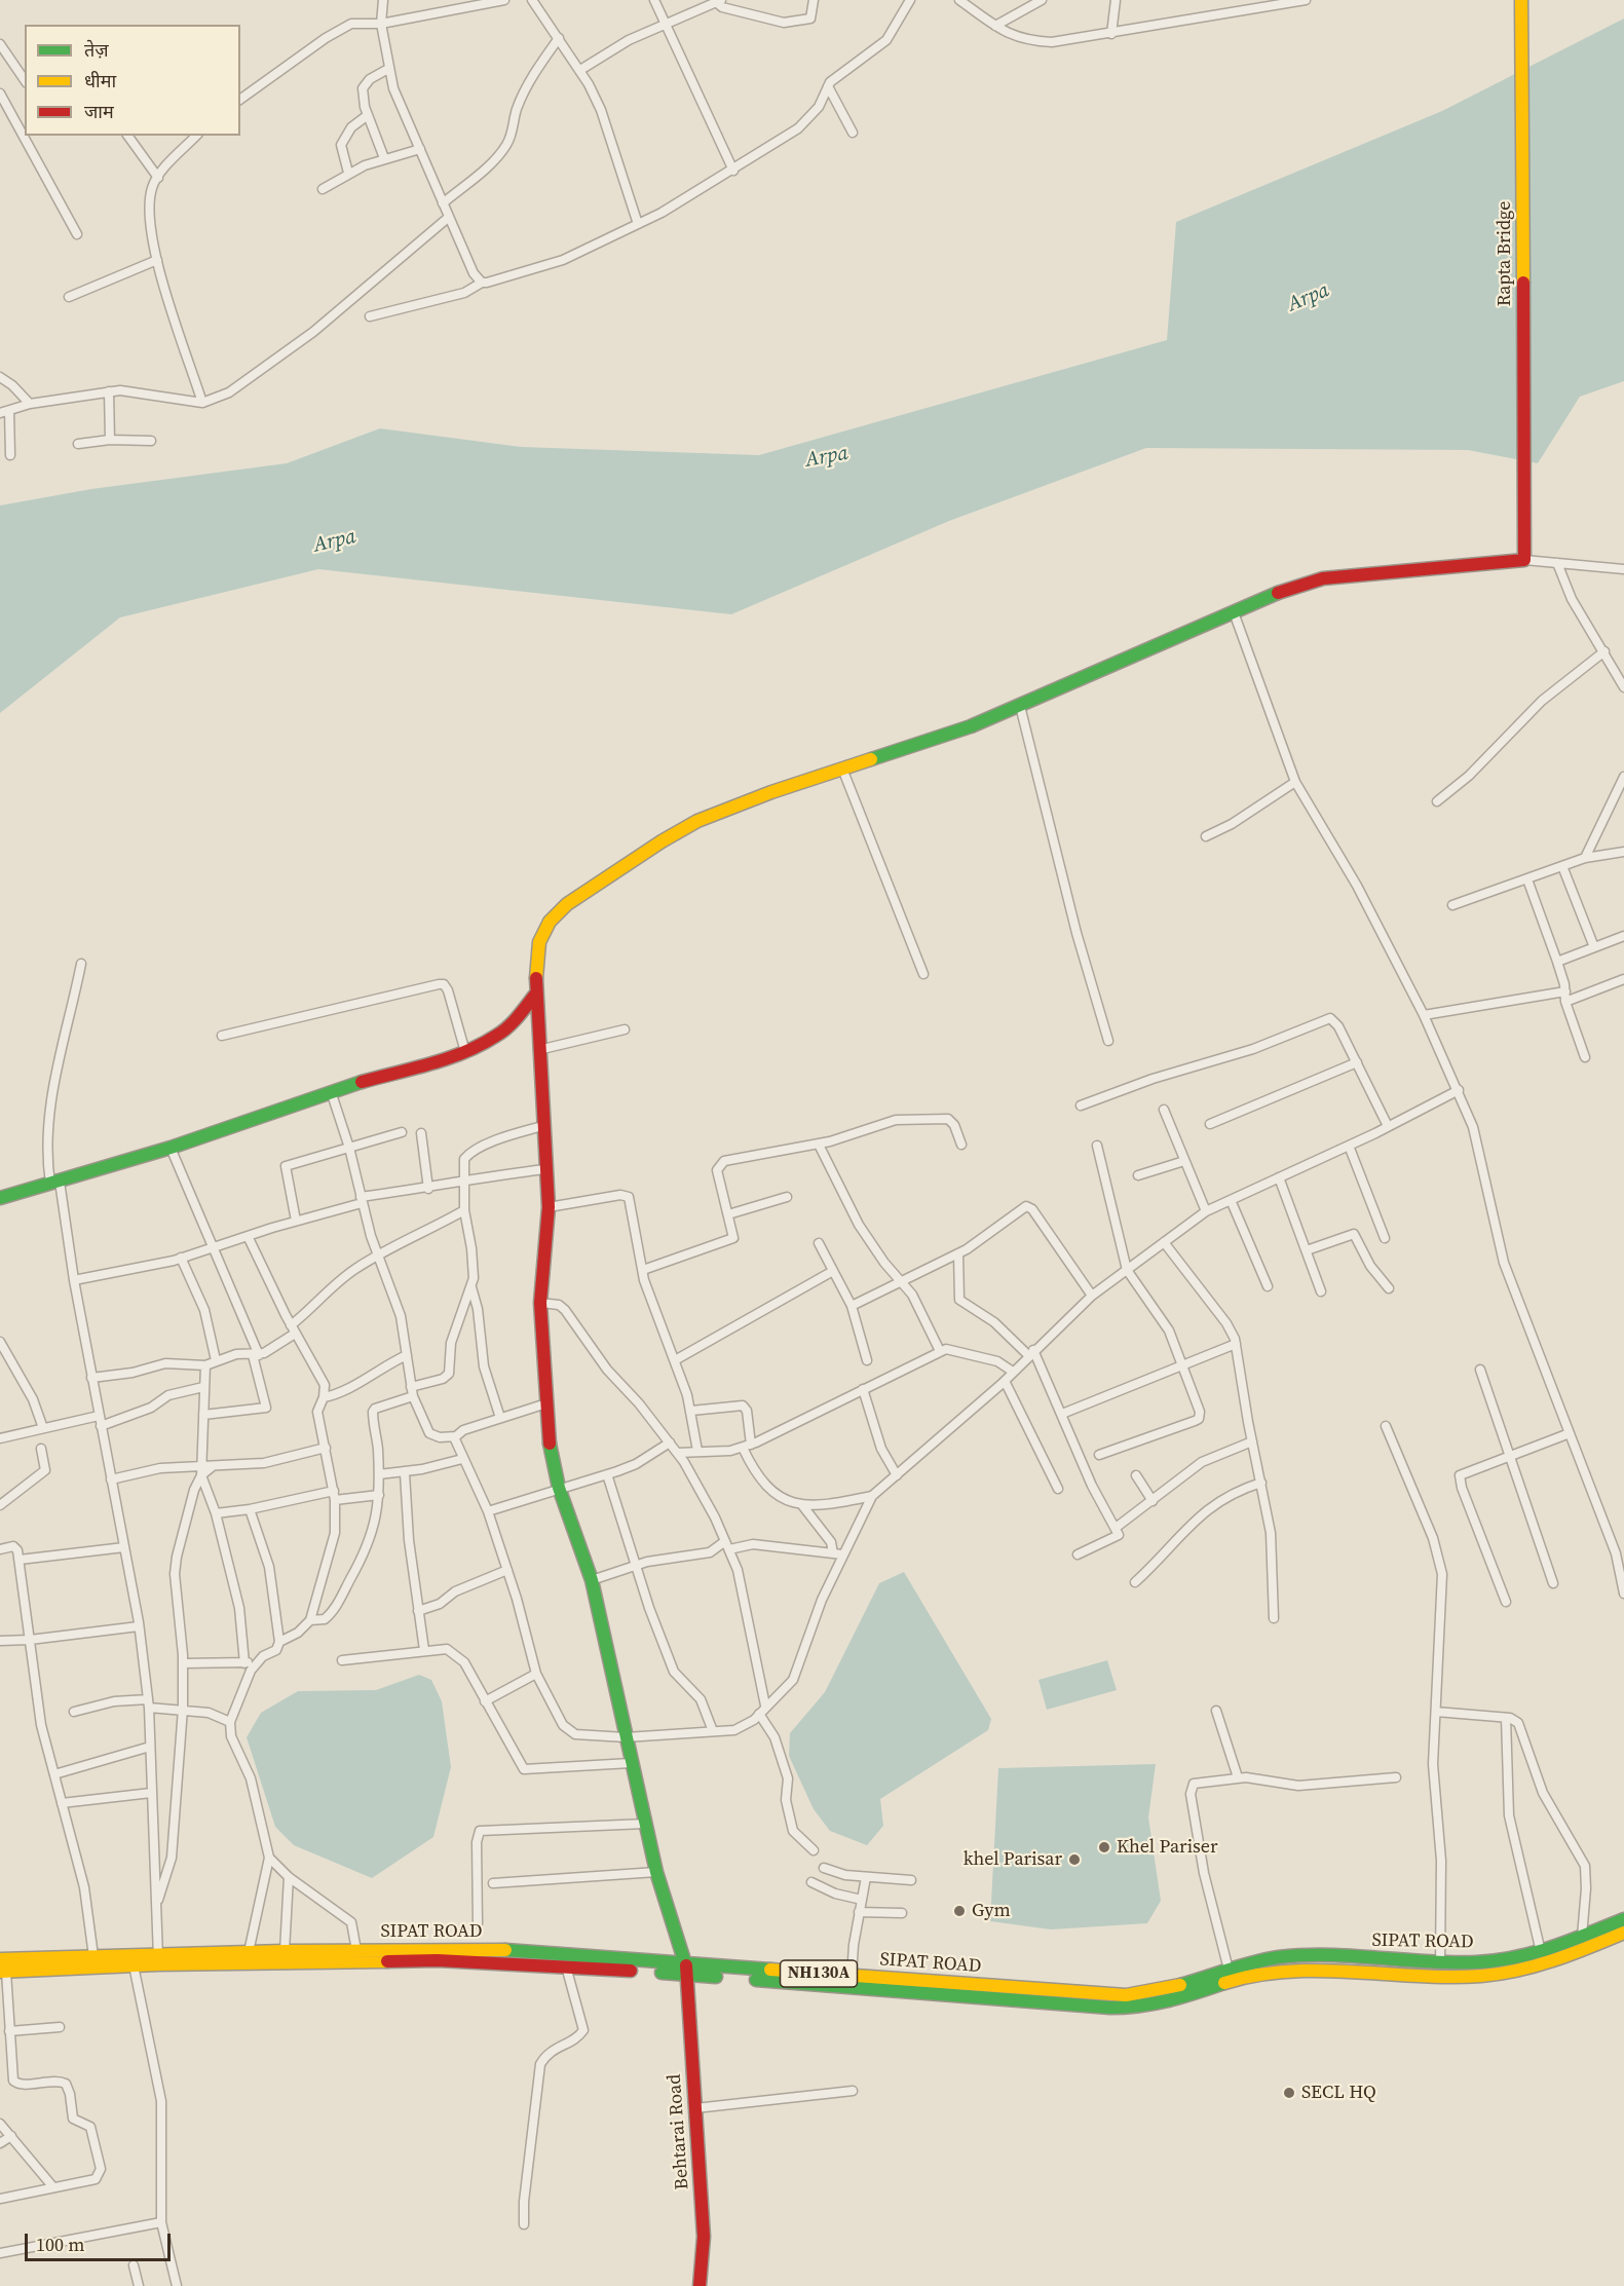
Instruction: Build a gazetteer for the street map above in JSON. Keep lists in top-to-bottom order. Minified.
{"streets":{"main road":["Rapta Bridge","SIPAT ROAD","NH130A","Behtarai Road"]},"crossings":[["Rapta Bridge","Behtarai Road"],["SIPAT ROAD","Behtarai Road"]],"water":["Arpa"],"places":["Khel Pariser","khel Parisar","Gym","SECL HQ"],"legend":["तेज़","धीमा","जाम"],"scale_bar":"100 m"}
